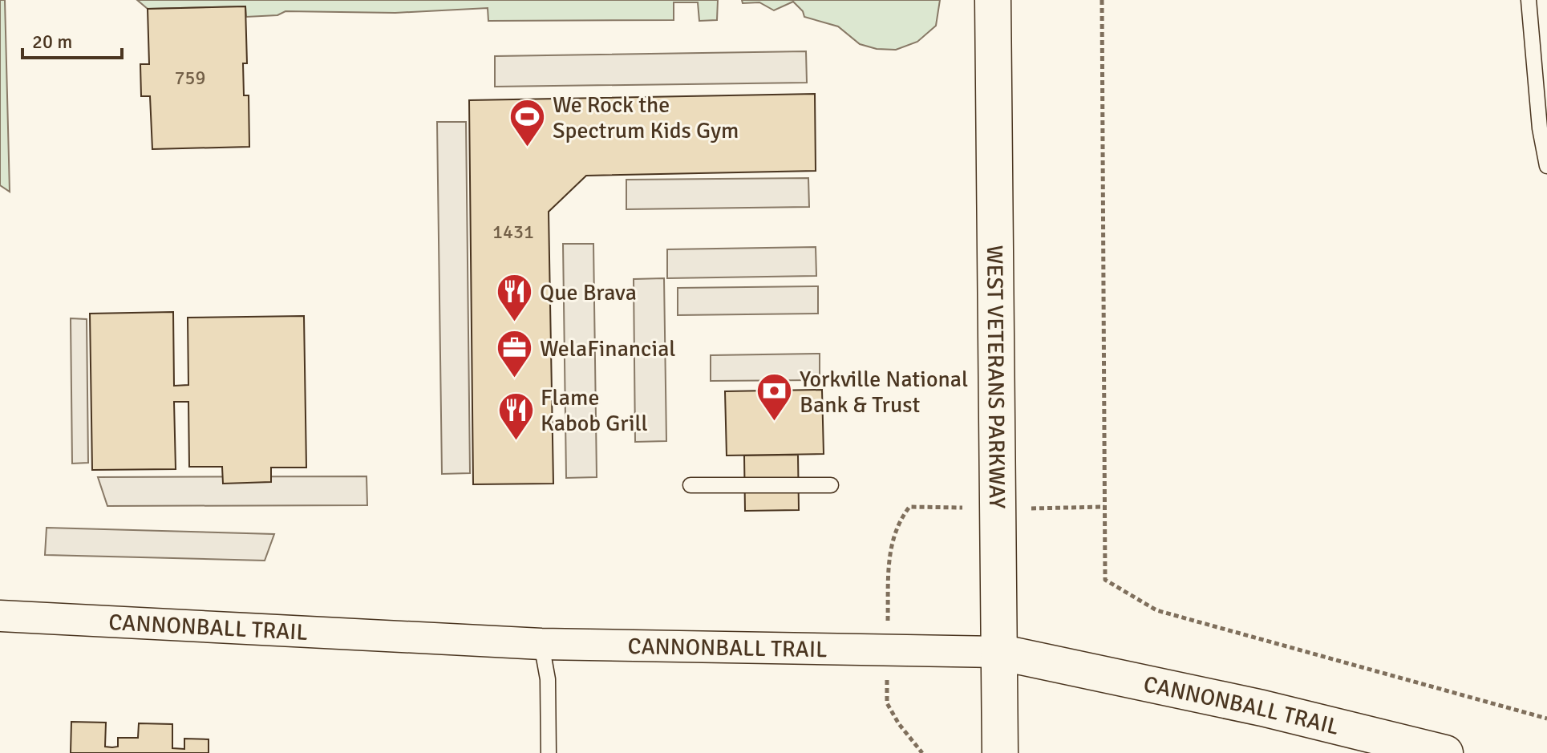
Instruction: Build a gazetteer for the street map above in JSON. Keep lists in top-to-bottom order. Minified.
{"streets":{"main road":["WEST VETERANS PARKWAY","CANNONBALL TRAIL"]},"crossings":[["WEST VETERANS PARKWAY","CANNONBALL TRAIL"]],"places":{"sports":["We Rock the Spectrum Kids Gym"],"restaurant":["Que Brava","Flame Kabob Grill"],"office":["WelaFinancial"],"bank":["Yorkville National Bank & Trust"]},"house_numbers":["759","1431"],"scale_bar":"20 m"}
